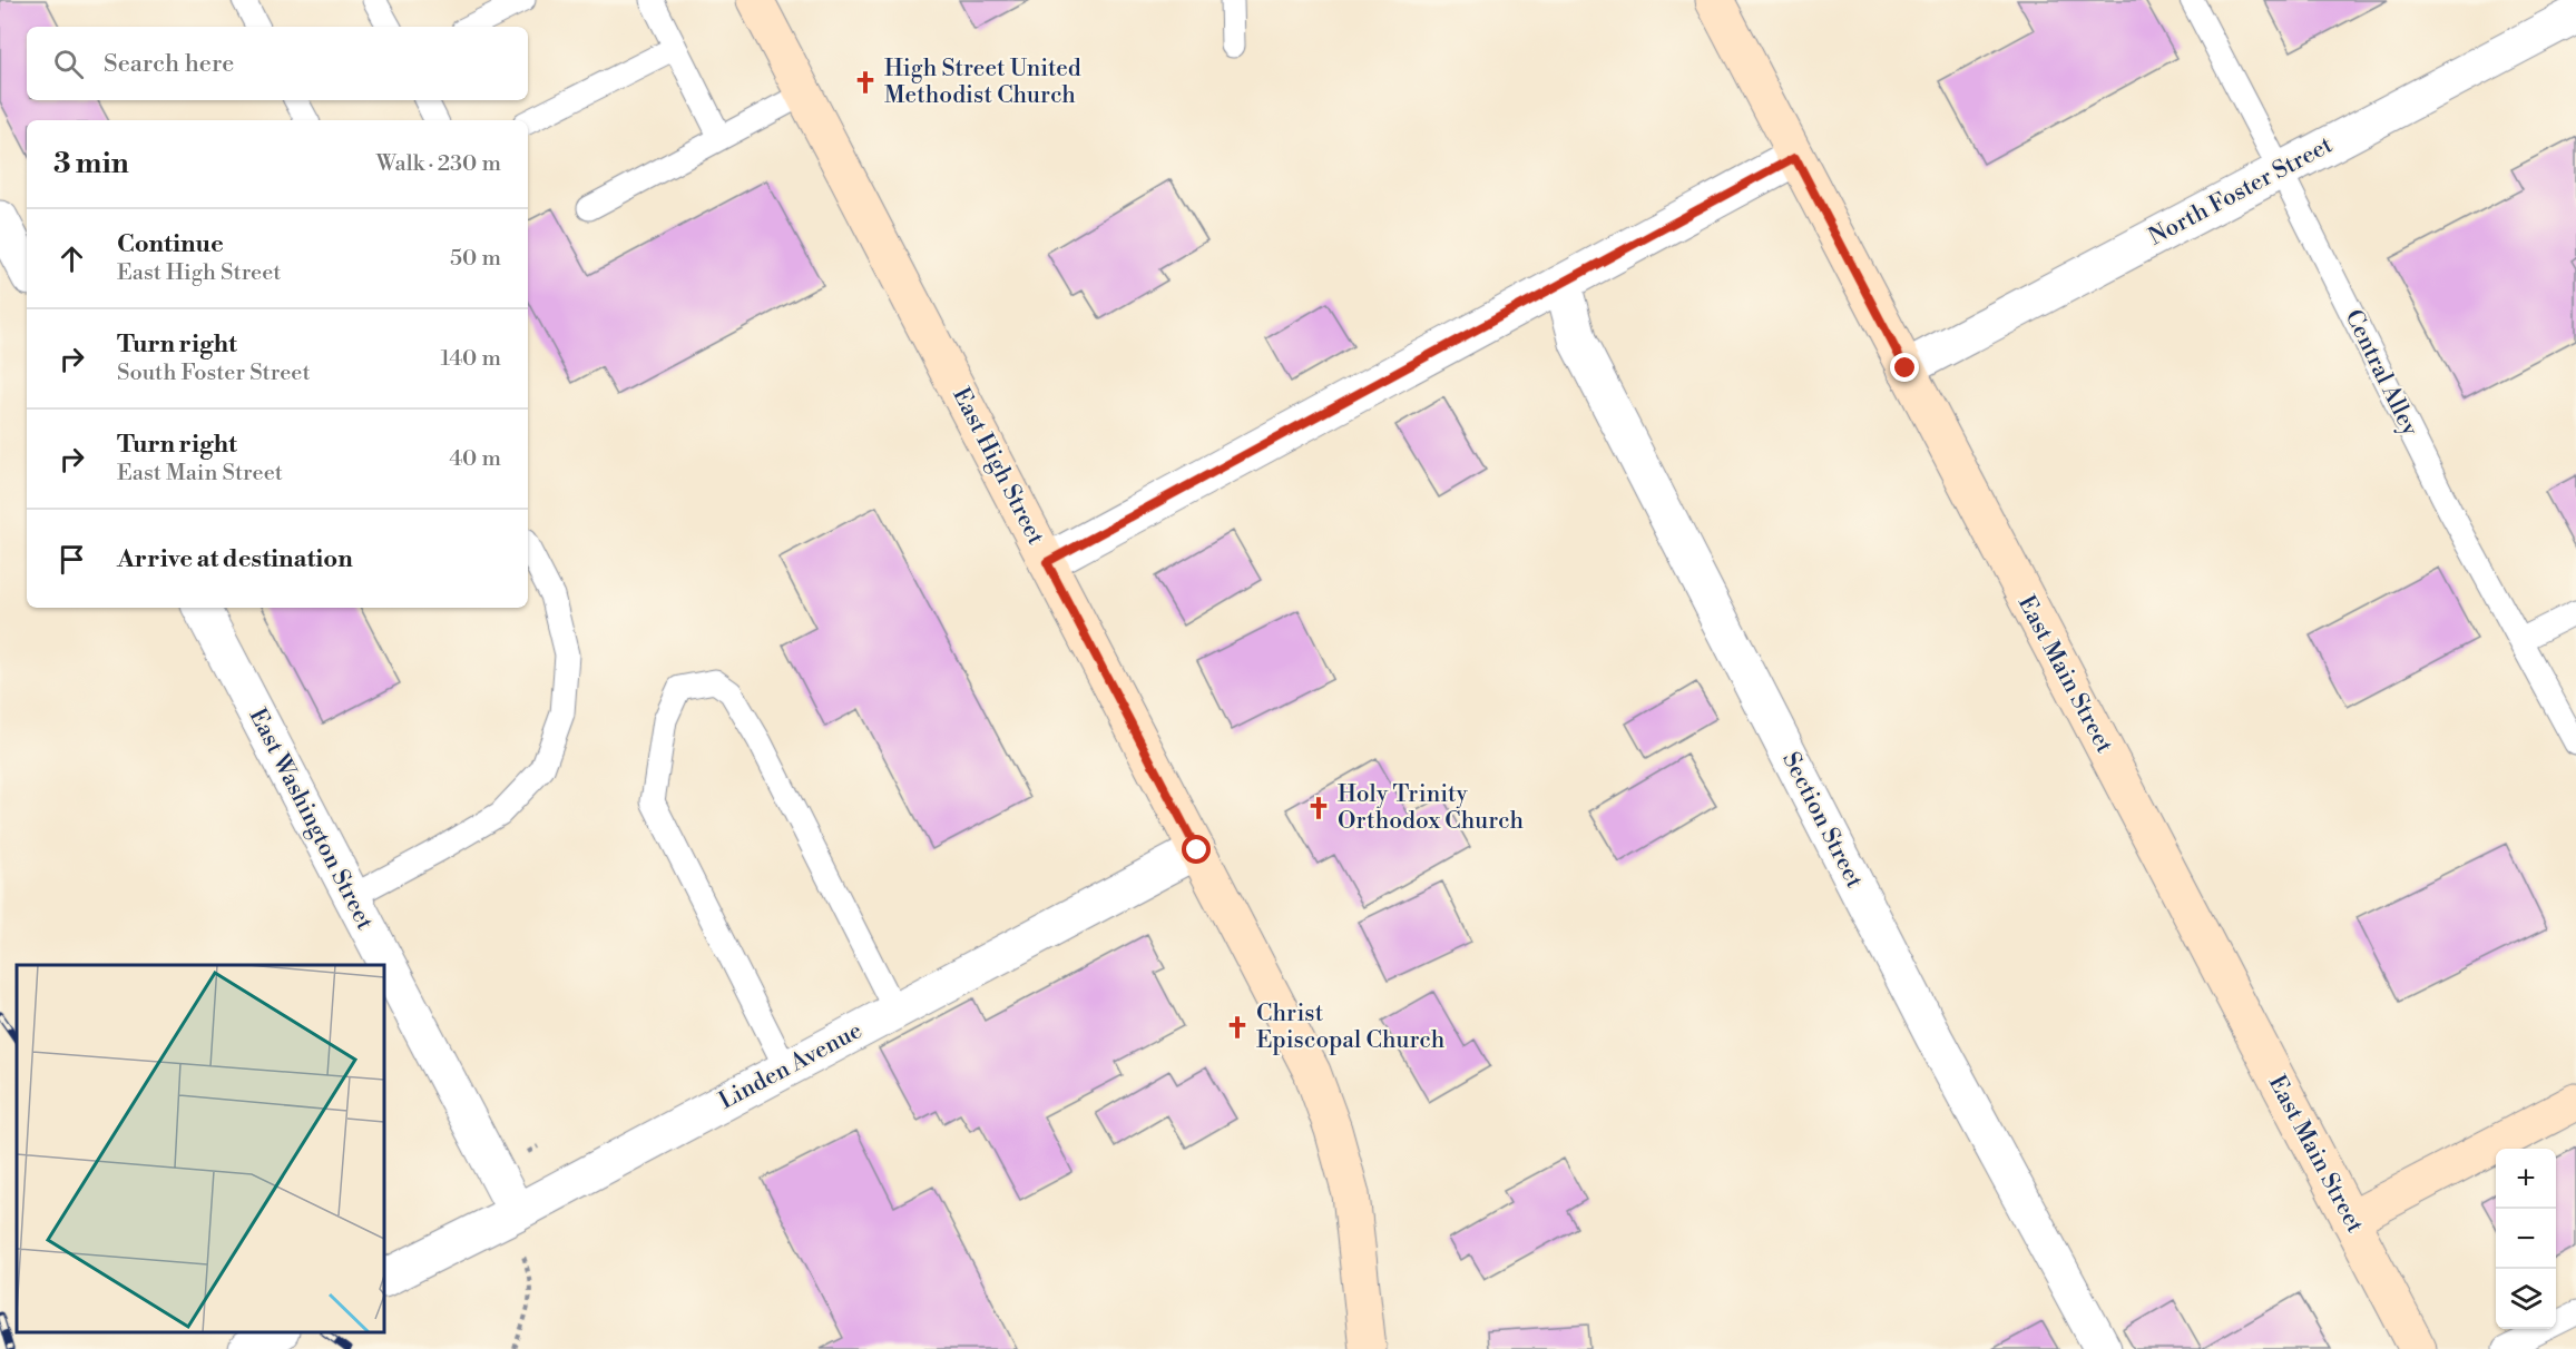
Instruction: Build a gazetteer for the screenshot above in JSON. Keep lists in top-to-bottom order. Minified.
{"streets":{"street":["North Foster Street","East High Street","East Main Street","East Washington Street","Section Street","Linden Avenue"],"lane":["Central Alley"]},"crossings":[["North Foster Street","Central Alley"],["North Foster Street","East Main Street"],["East High Street","Linden Avenue"],["East Washington Street","Linden Avenue"]],"places":{"church":["High Street United Methodist Church","Holy Trinity Orthodox Church","Christ Episcopal Church"]},"page":{"search":"Search here","heading":["3 min","Walk · 230 m"],"list":[["Continue","East High Street","50 m"],["Turn right","South Foster Street","140 m"],["Turn right","East Main Street","40 m"],"Arrive at destination"],"map_buttons":["+","−"]}}
